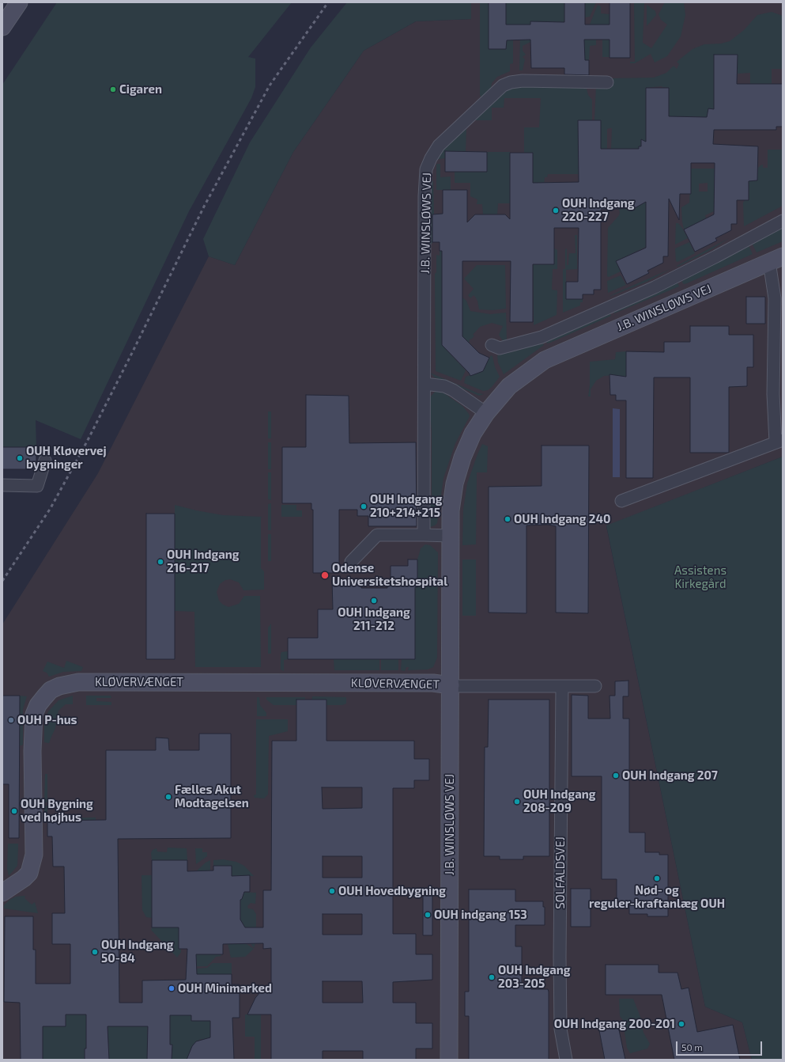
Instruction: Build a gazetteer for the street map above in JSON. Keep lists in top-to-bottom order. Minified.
{"streets":{"street":["J.B. WINSLØWS VEJ","KLØVERVÆNGET","SOLFALDSVEJ"]},"crossings":[["J.B. WINSLØWS VEJ","KLØVERVÆNGET"]],"parks":["Assistens Kirkegård"],"places":["Cigaren","OUH Indgang 220-227","OUH Kløvervej bygninger","OUH Indgang 210+214+215","OUH Indgang 240","OUH Indgang 216-217","Odense Universitetshospital","OUH Indgang 211-212","OUH P-hus","OUH Indgang 207","Fælles Akut Modtagelsen","OUH Indgang 208-209","OUH Bygning ved højhus","Nød- og reguler-kraftanlæg OUH","OUH Hovedbygning","OUH indgang 153","OUH Indgang 50-84","OUH Indgang 203-205","OUH Minimarked","OUH Indgang 200-201"],"scale_bar":"50 m"}
